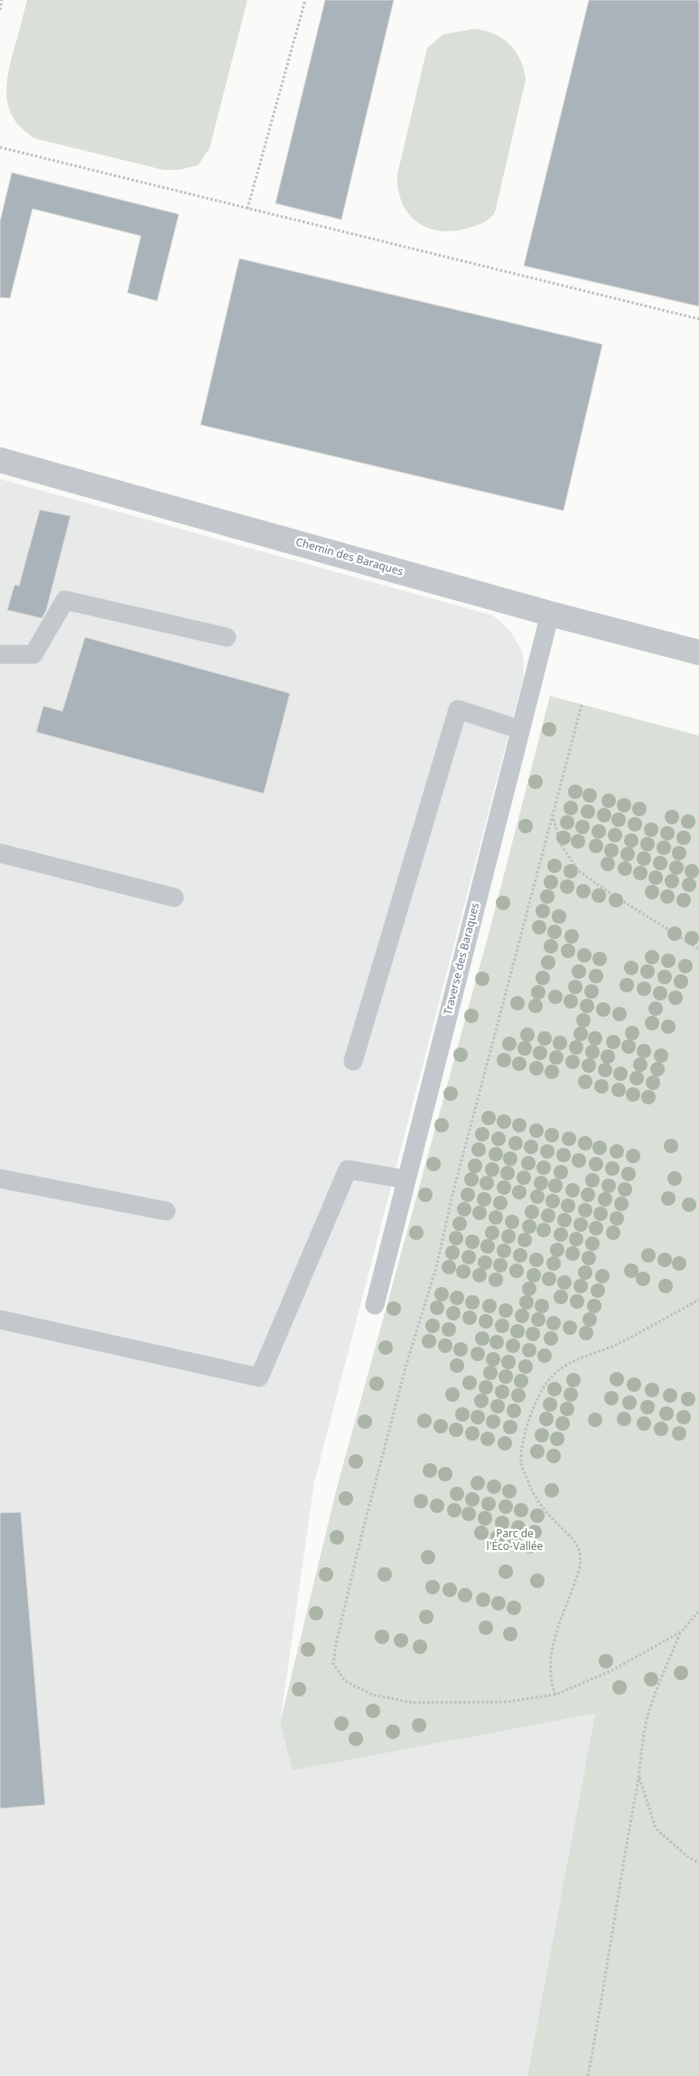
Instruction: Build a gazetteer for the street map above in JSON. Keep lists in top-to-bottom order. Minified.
{"streets":{"street":["Chemin des Baraques"],"lane":["Traverse des Baraques"]},"crossings":[["Chemin des Baraques","Traverse des Baraques"]],"parks":["Parc de l'Éco-Vallée"]}
